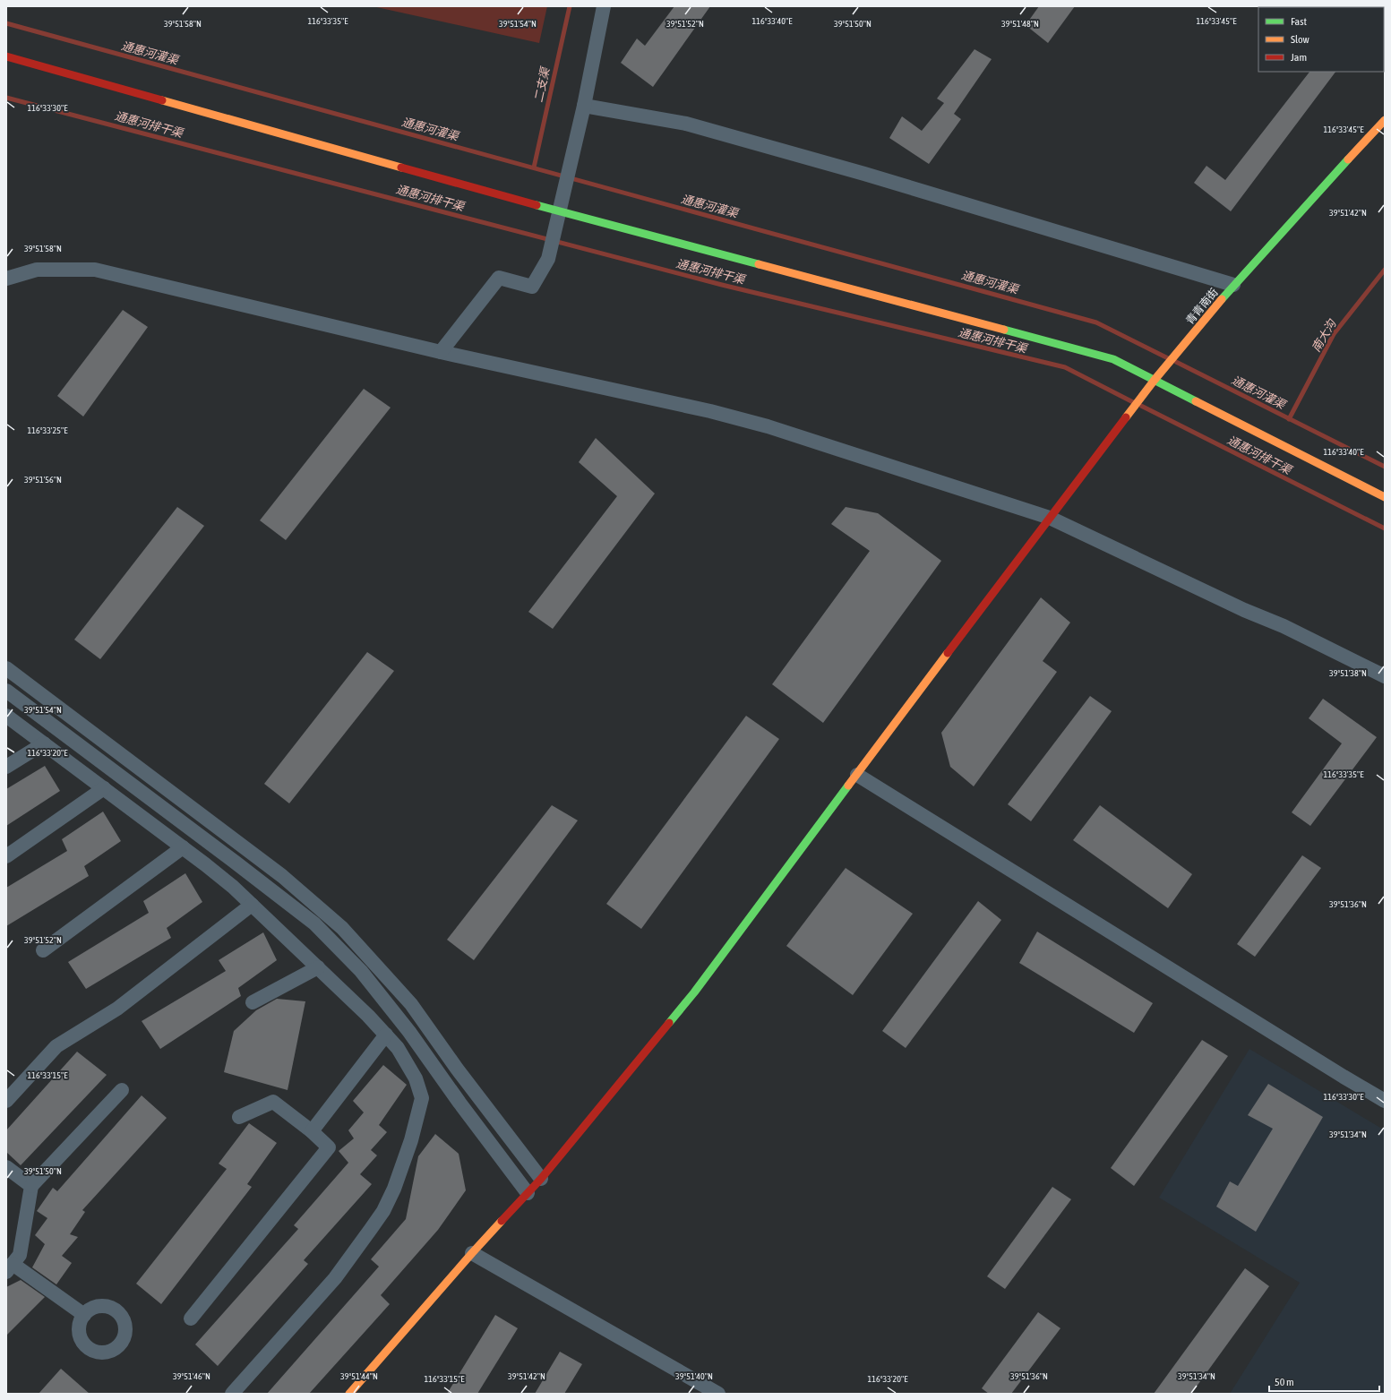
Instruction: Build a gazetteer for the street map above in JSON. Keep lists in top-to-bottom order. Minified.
{"streets":{"street":["青青南街"]},"water":["通惠河灌渠","二支渠","通惠河排干渠","南大沟"],"legend":["Fast","Slow","Jam"],"scale_bar":"50 m","coordinates":["116°33'35\"E","116°33'40\"E","116°33'45\"E","39°51'58\"N","39°51'54\"N","39°51'52\"N","39°51'50\"N","39°51'48\"N","116°33'30\"E","39°51'42\"N","116°33'25\"E","39°51'56\"N","39°51'38\"N","116°33'20\"E","39°51'36\"N","116°33'15\"E","39°51'34\"N","39°51'46\"N","39°51'44\"N","39°51'40\"N"]}
